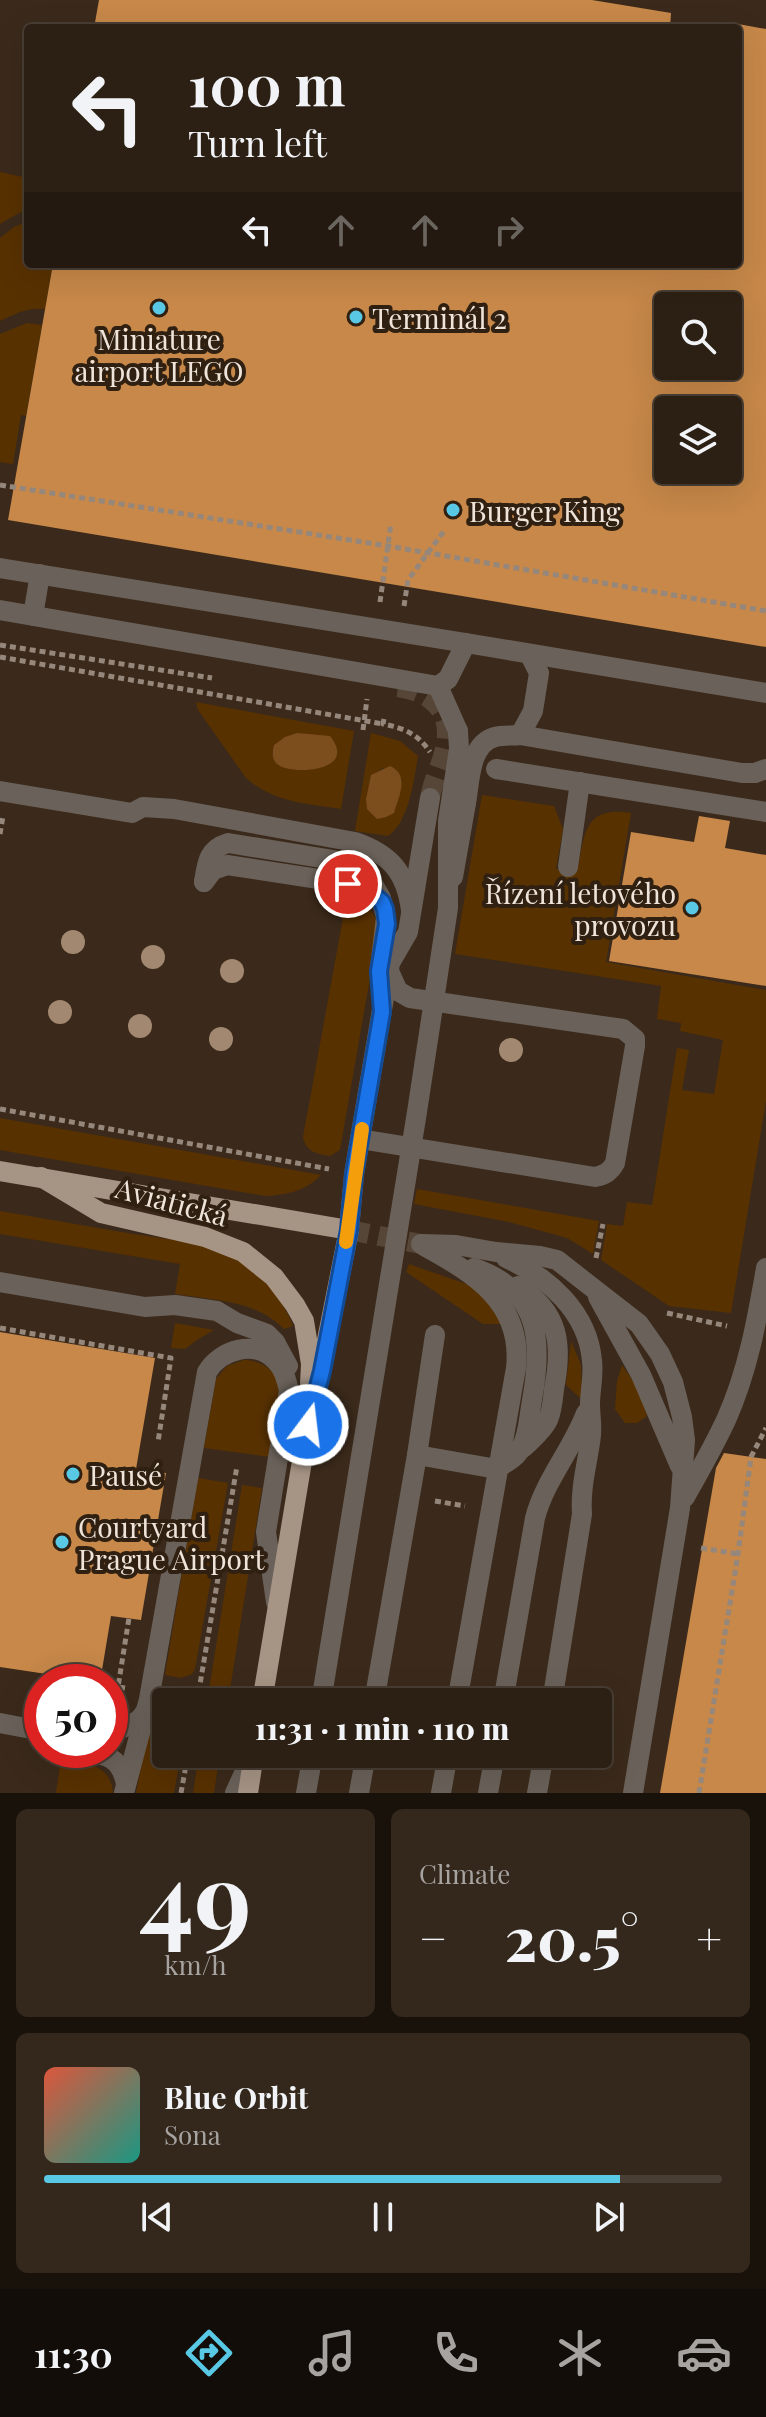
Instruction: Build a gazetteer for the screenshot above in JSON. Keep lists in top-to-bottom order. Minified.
{"streets":{"main road":["Aviatická"]},"places":["Miniature airport LEGO","Terminál 2","Burger King","Řízení letového provozu","Pausé","Courtyard Prague Airport"],"page":{"turn":["100 m","Turn left"],"limit":"50","trip":"11:31 · 1 min · 110 m","tile":[["49","km/h"],"Climate"],"heat":["−","20.5°","+"],"song":["Blue Orbit","Sona"],"tabs":"11:30"}}
